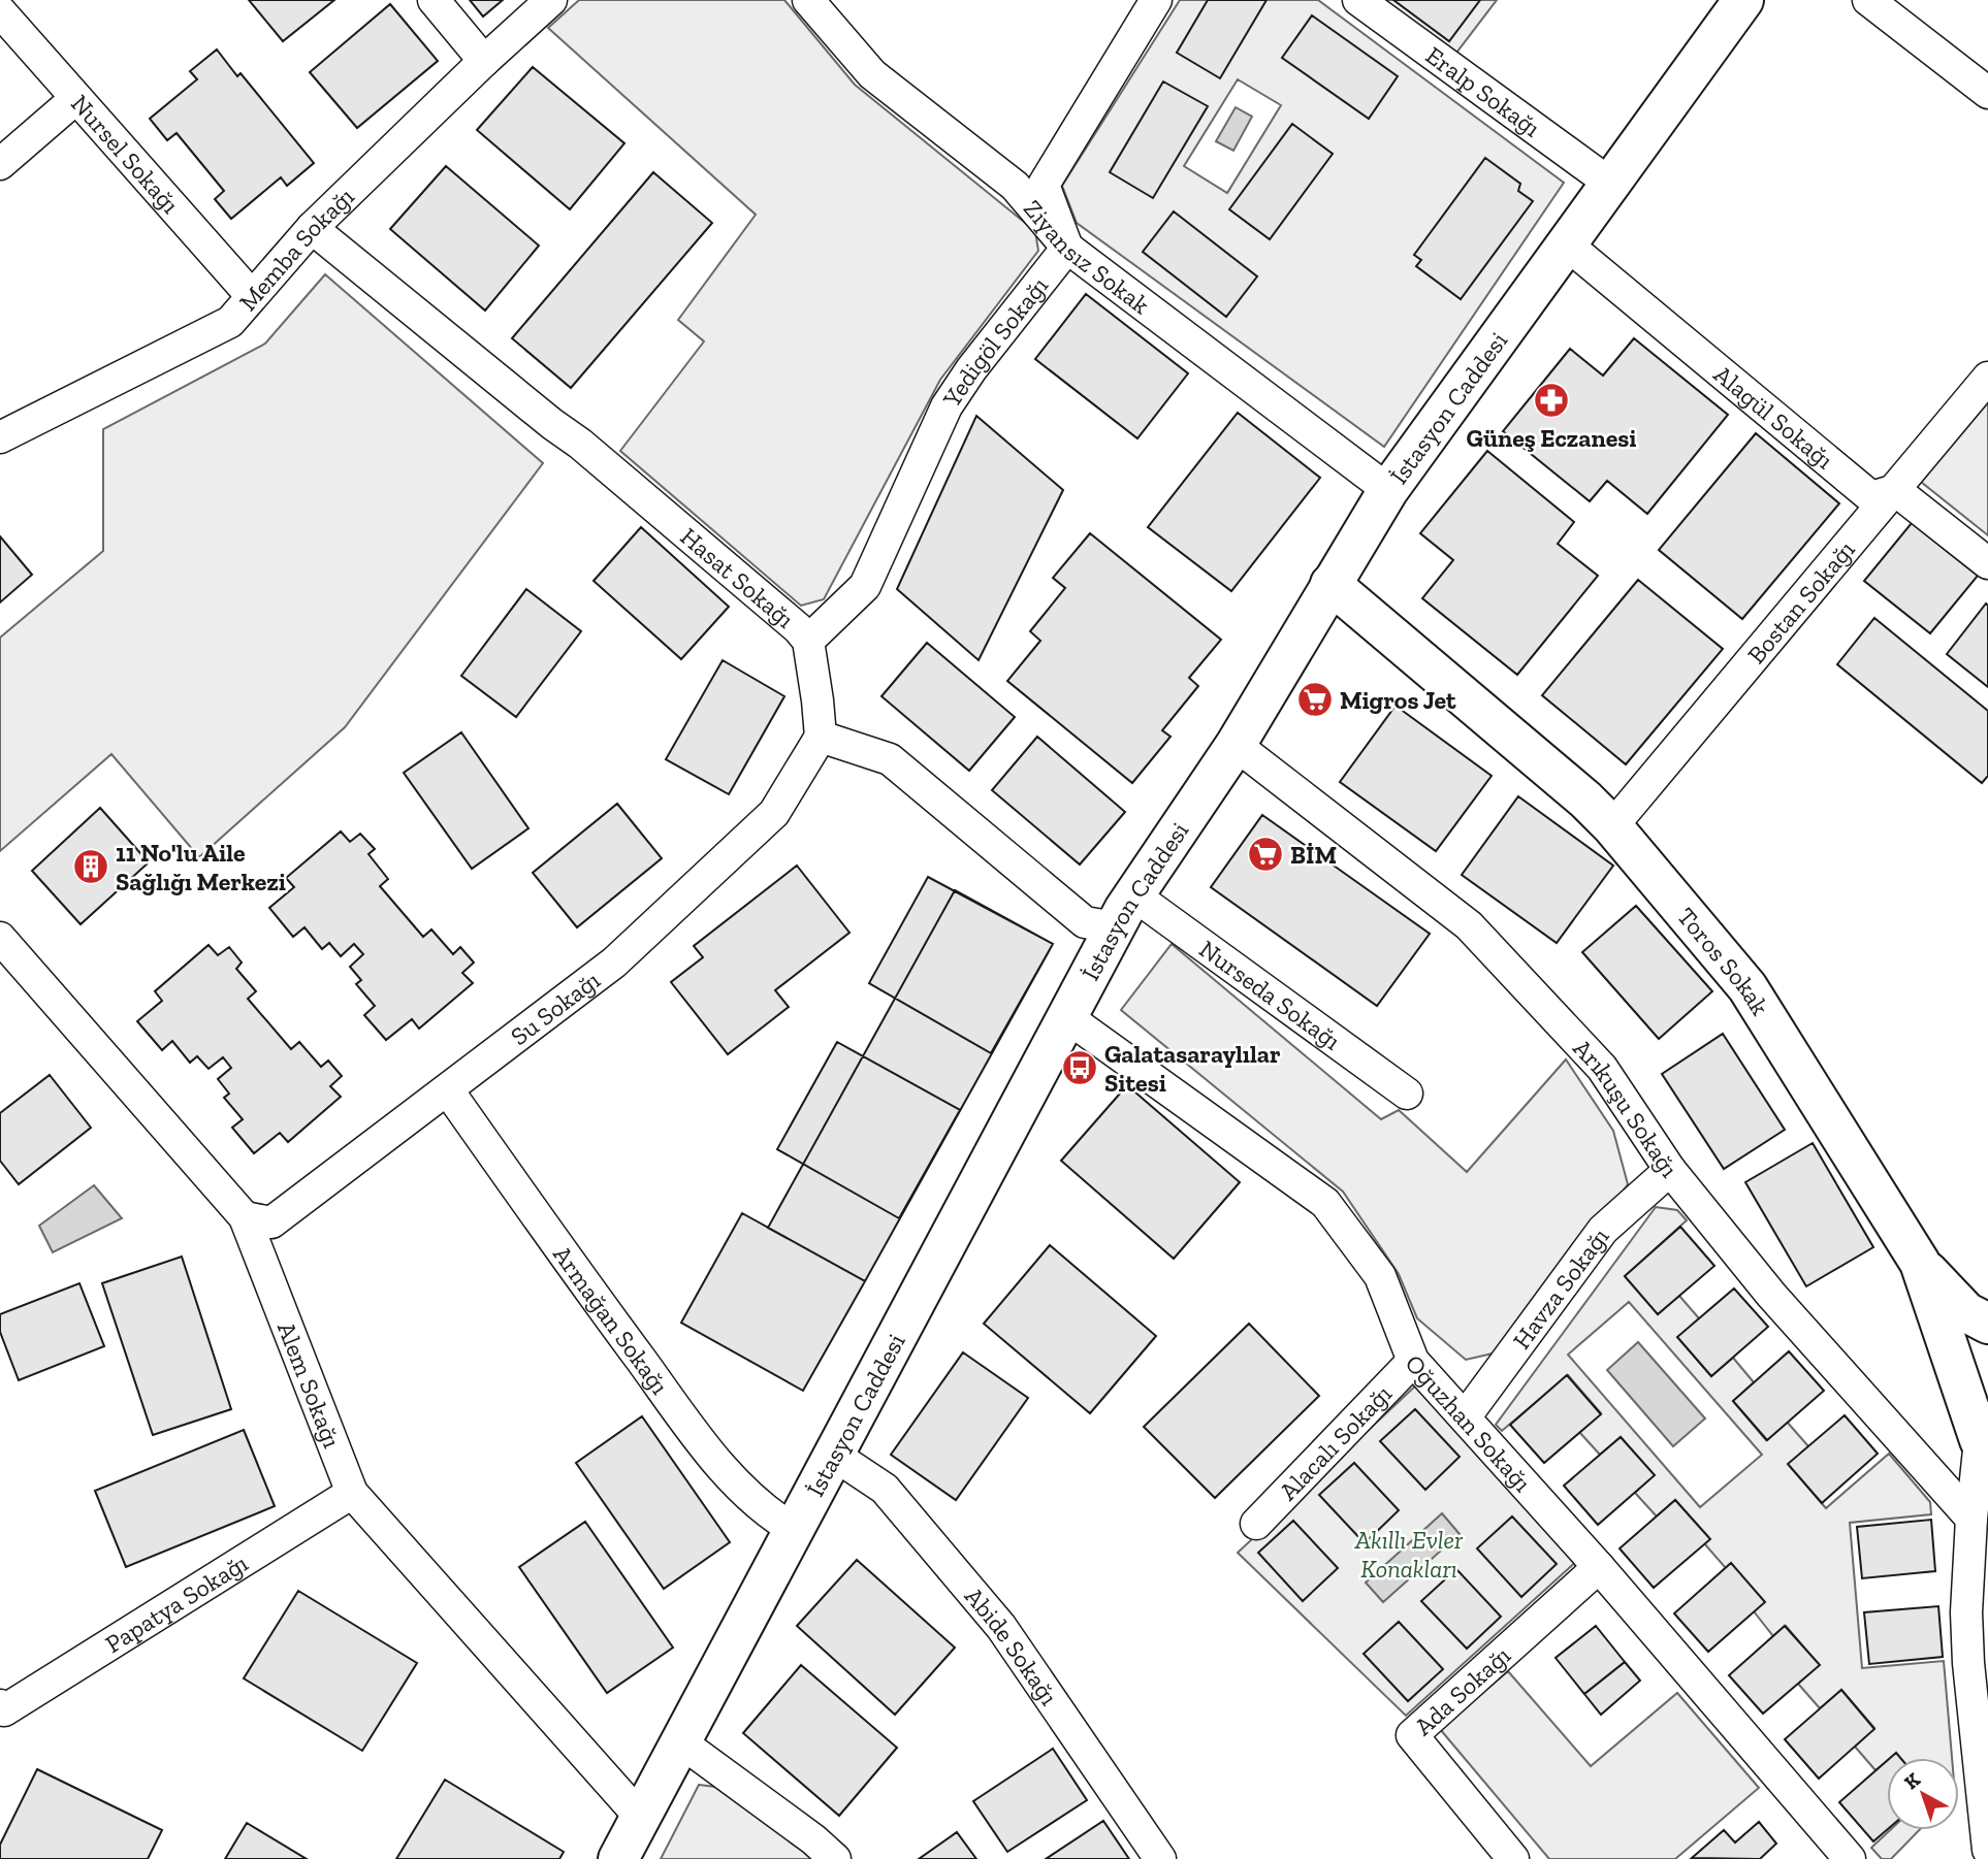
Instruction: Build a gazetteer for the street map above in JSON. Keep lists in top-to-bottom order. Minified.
{"streets":{"street":["Eralp Sokağı","Nursel Sokağı","Memba Sokağı","Ziyansız Sokak","Yedigöl Sokağı","İstasyon Caddesi","Alagül Sokağı","Hasat Sokağı","Bostan Sokağı","Toros Sokak","Nurseda Sokağı","Su Sokağı","Arıkuşu Sokağı","Havza Sokağı","Armağan Sokağı","Alem Sokağı","Oğuzhan Sokağı","Alacalı Sokağı","Papatya Sokağı","Abide Sokağı","Ada Sokağı"]},"crossings":[["Eralp Sokağı","İstasyon Caddesi"],["Nursel Sokağı","Memba Sokağı"],["Memba Sokağı","Hasat Sokağı"],["Ziyansız Sokak","Yedigöl Sokağı"],["Ziyansız Sokak","İstasyon Caddesi"],["Yedigöl Sokağı","Hasat Sokağı"],["İstasyon Caddesi","Alagül Sokağı"],["İstasyon Caddesi","Toros Sokak"],["İstasyon Caddesi","Nurseda Sokağı"],["İstasyon Caddesi","Arıkuşu Sokağı"],["İstasyon Caddesi","Armağan Sokağı"],["İstasyon Caddesi","Alem Sokağı"],["İstasyon Caddesi","Oğuzhan Sokağı"],["İstasyon Caddesi","Abide Sokağı"],["Alagül Sokağı","Bostan Sokağı"],["Hasat Sokağı","Su Sokağı"],["Bostan Sokağı","Toros Sokak"],["Su Sokağı","Armağan Sokağı"],["Su Sokağı","Alem Sokağı"],["Arıkuşu Sokağı","Havza Sokağı"],["Havza Sokağı","Oğuzhan Sokağı"],["Alem Sokağı","Papatya Sokağı"],["Oğuzhan Sokağı","Alacalı Sokağı"],["Oğuzhan Sokağı","Ada Sokağı"]],"parks":["Akıllı Evler Konakları"],"places":{"pharmacy":["Güneş Eczanesi"],"supermarket":["Migros Jet","BİM"],"building":["11 No'lu Aile Sağlığı Merkezi"],"bus stop":["Galatasaraylılar Sitesi"]},"north":"top left"}
